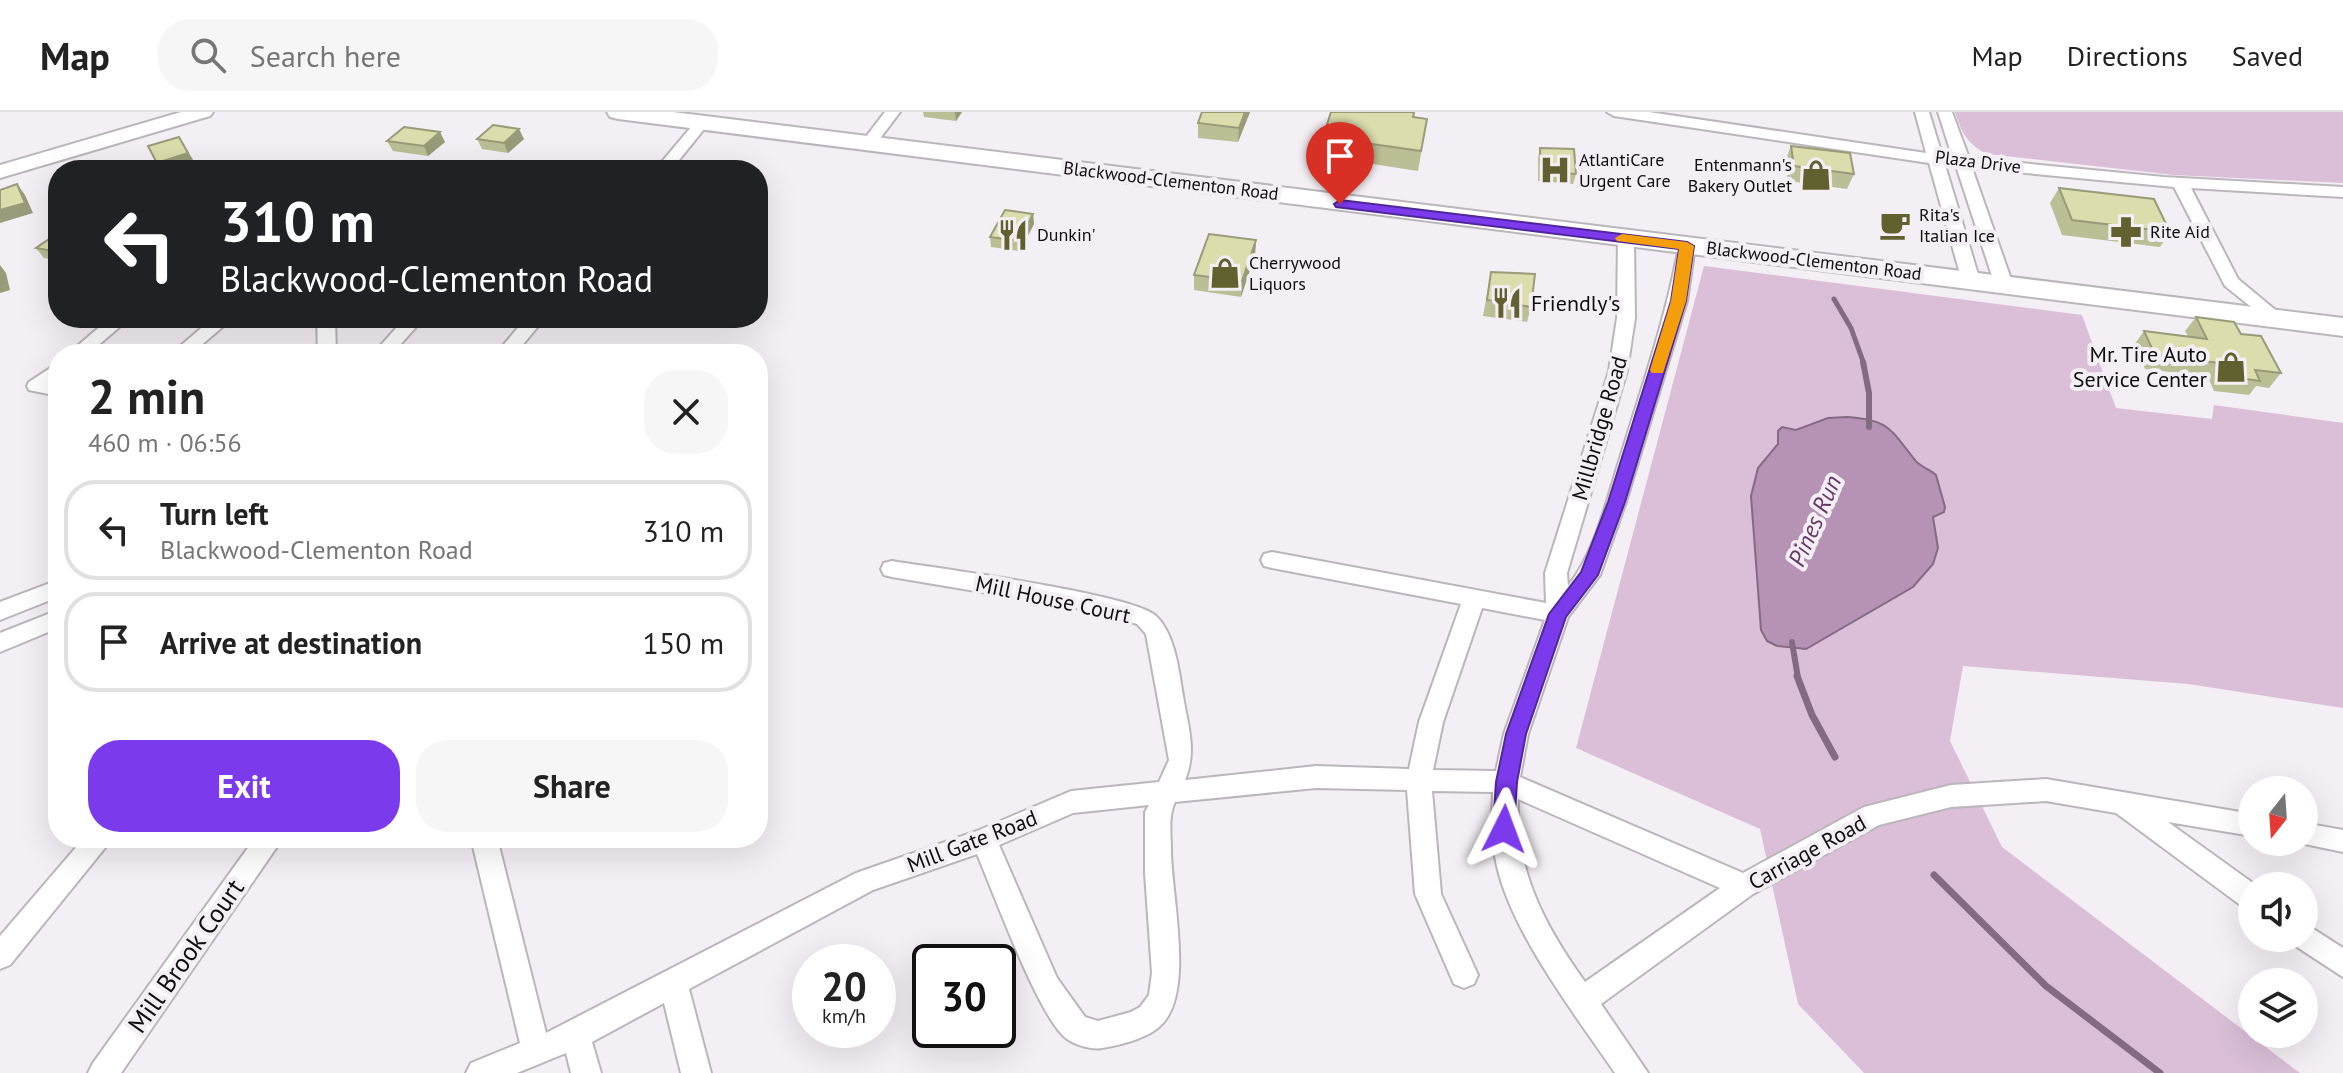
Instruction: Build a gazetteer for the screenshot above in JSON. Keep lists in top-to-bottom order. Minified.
{"streets":{"main road":["Blackwood-Clementon Road"],"street":["Plaza Drive","Millbridge Road","Mill House Court","Mill Gate Road","Carriage Road","Mill Brook Court"]},"crossings":[["Blackwood-Clementon Road","Millbridge Road"],["Millbridge Road","Mill Gate Road"],["Millbridge Road","Carriage Road"],["Mill House Court","Mill Gate Road"]],"water":["Pines Run"],"places":{"hospital":["AtlantiCare Urgent Care"],"shop":["Entenmann's Bakery Outlet","Cherrywood Liquors","Mr. Tire Auto Service Center"],"cafe":["Rita's Italian Ice"],"pharmacy":["Rite Aid"],"restaurant":["Dunkin'","Friendly's"]},"north":"bottom","page":{"header":"Map","search":"Search here","nav":["Map","Directions","Saved"],"turn":["310 m","Blackwood-Clementon Road"],"heading":["2 min","460 m · 06:56"],"list":[{"name":"Turn left","note":"Blackwood-Clementon Road","value":"310 m"},{"name":"Arrive at destination","value":"150 m"}],"buttons":["Exit","Share"],"speed":"20 km/h","limit":"30"}}
